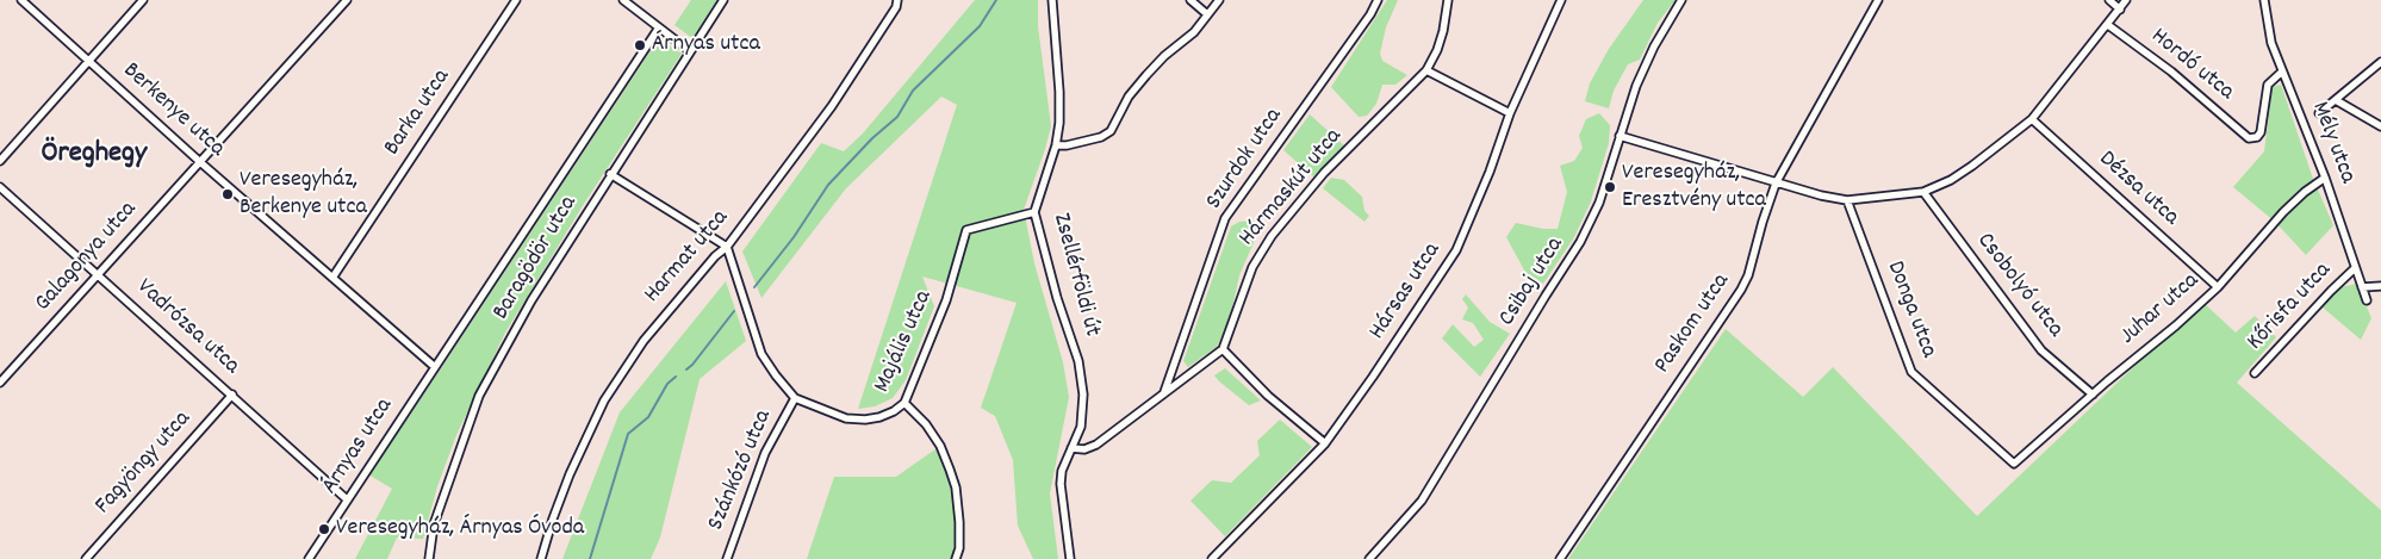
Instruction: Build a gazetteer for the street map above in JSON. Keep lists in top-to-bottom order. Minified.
{"streets":{"street":["Hordó utca","Berkenye utca","Barka utca","Mély utca","Szurdok utca","Hármaskút utca","Dézsa utca","Galagonya utca","Harmat utca","Baragödör utca","Zsellérföldi út","Csibaj utca","Csobolyó utca","Hársas utca","Kőrisfa utca","Donga utca","Juhar utca","Paskom utca","Vadrózsa utca","Majális utca","Árnyas utca","Fagyöngy utca","Szánkózó utca"]},"crossings":[["Hordó utca","Mély utca"],["Berkenye utca","Barka utca"],["Berkenye utca","Galagonya utca"],["Berkenye utca","Árnyas utca"],["Mély utca","Kőrisfa utca"],["Mély utca","Juhar utca"],["Dézsa utca","Juhar utca"],["Galagonya utca","Vadrózsa utca"],["Harmat utca","Majális utca"],["Zsellérföldi út","Majális utca"],["Csobolyó utca","Juhar utca"],["Donga utca","Juhar utca"],["Vadrózsa utca","Árnyas utca"],["Vadrózsa utca","Fagyöngy utca"],["Majális utca","Szánkózó utca"]],"districts":["Öreghegy"],"places":["Árnyas utca","Veresegyház, Eresztvény utca","Veresegyház, Berkenye utca","Veresegyház, Árnyas Óvoda"]}
